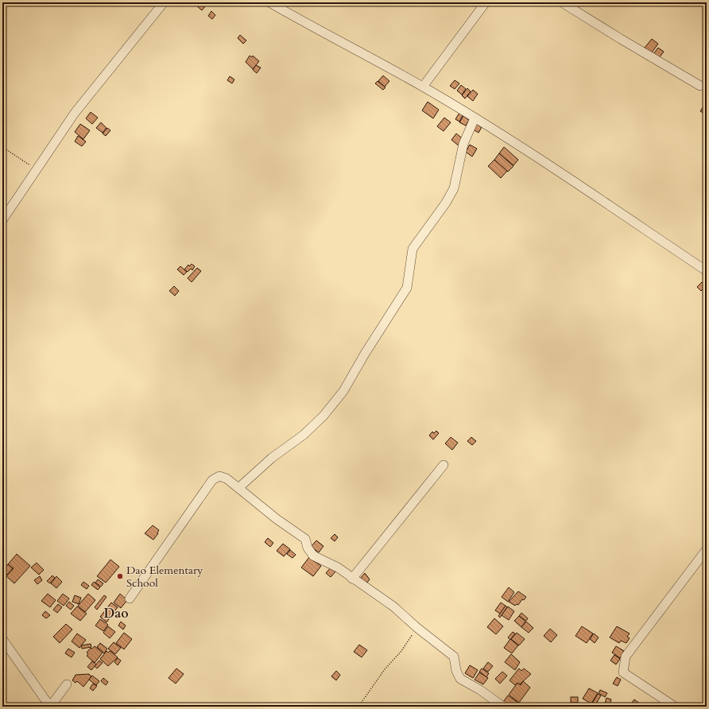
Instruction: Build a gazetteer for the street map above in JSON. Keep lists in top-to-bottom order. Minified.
{"districts":["Dao"],"places":["Dao Elementary School"]}
